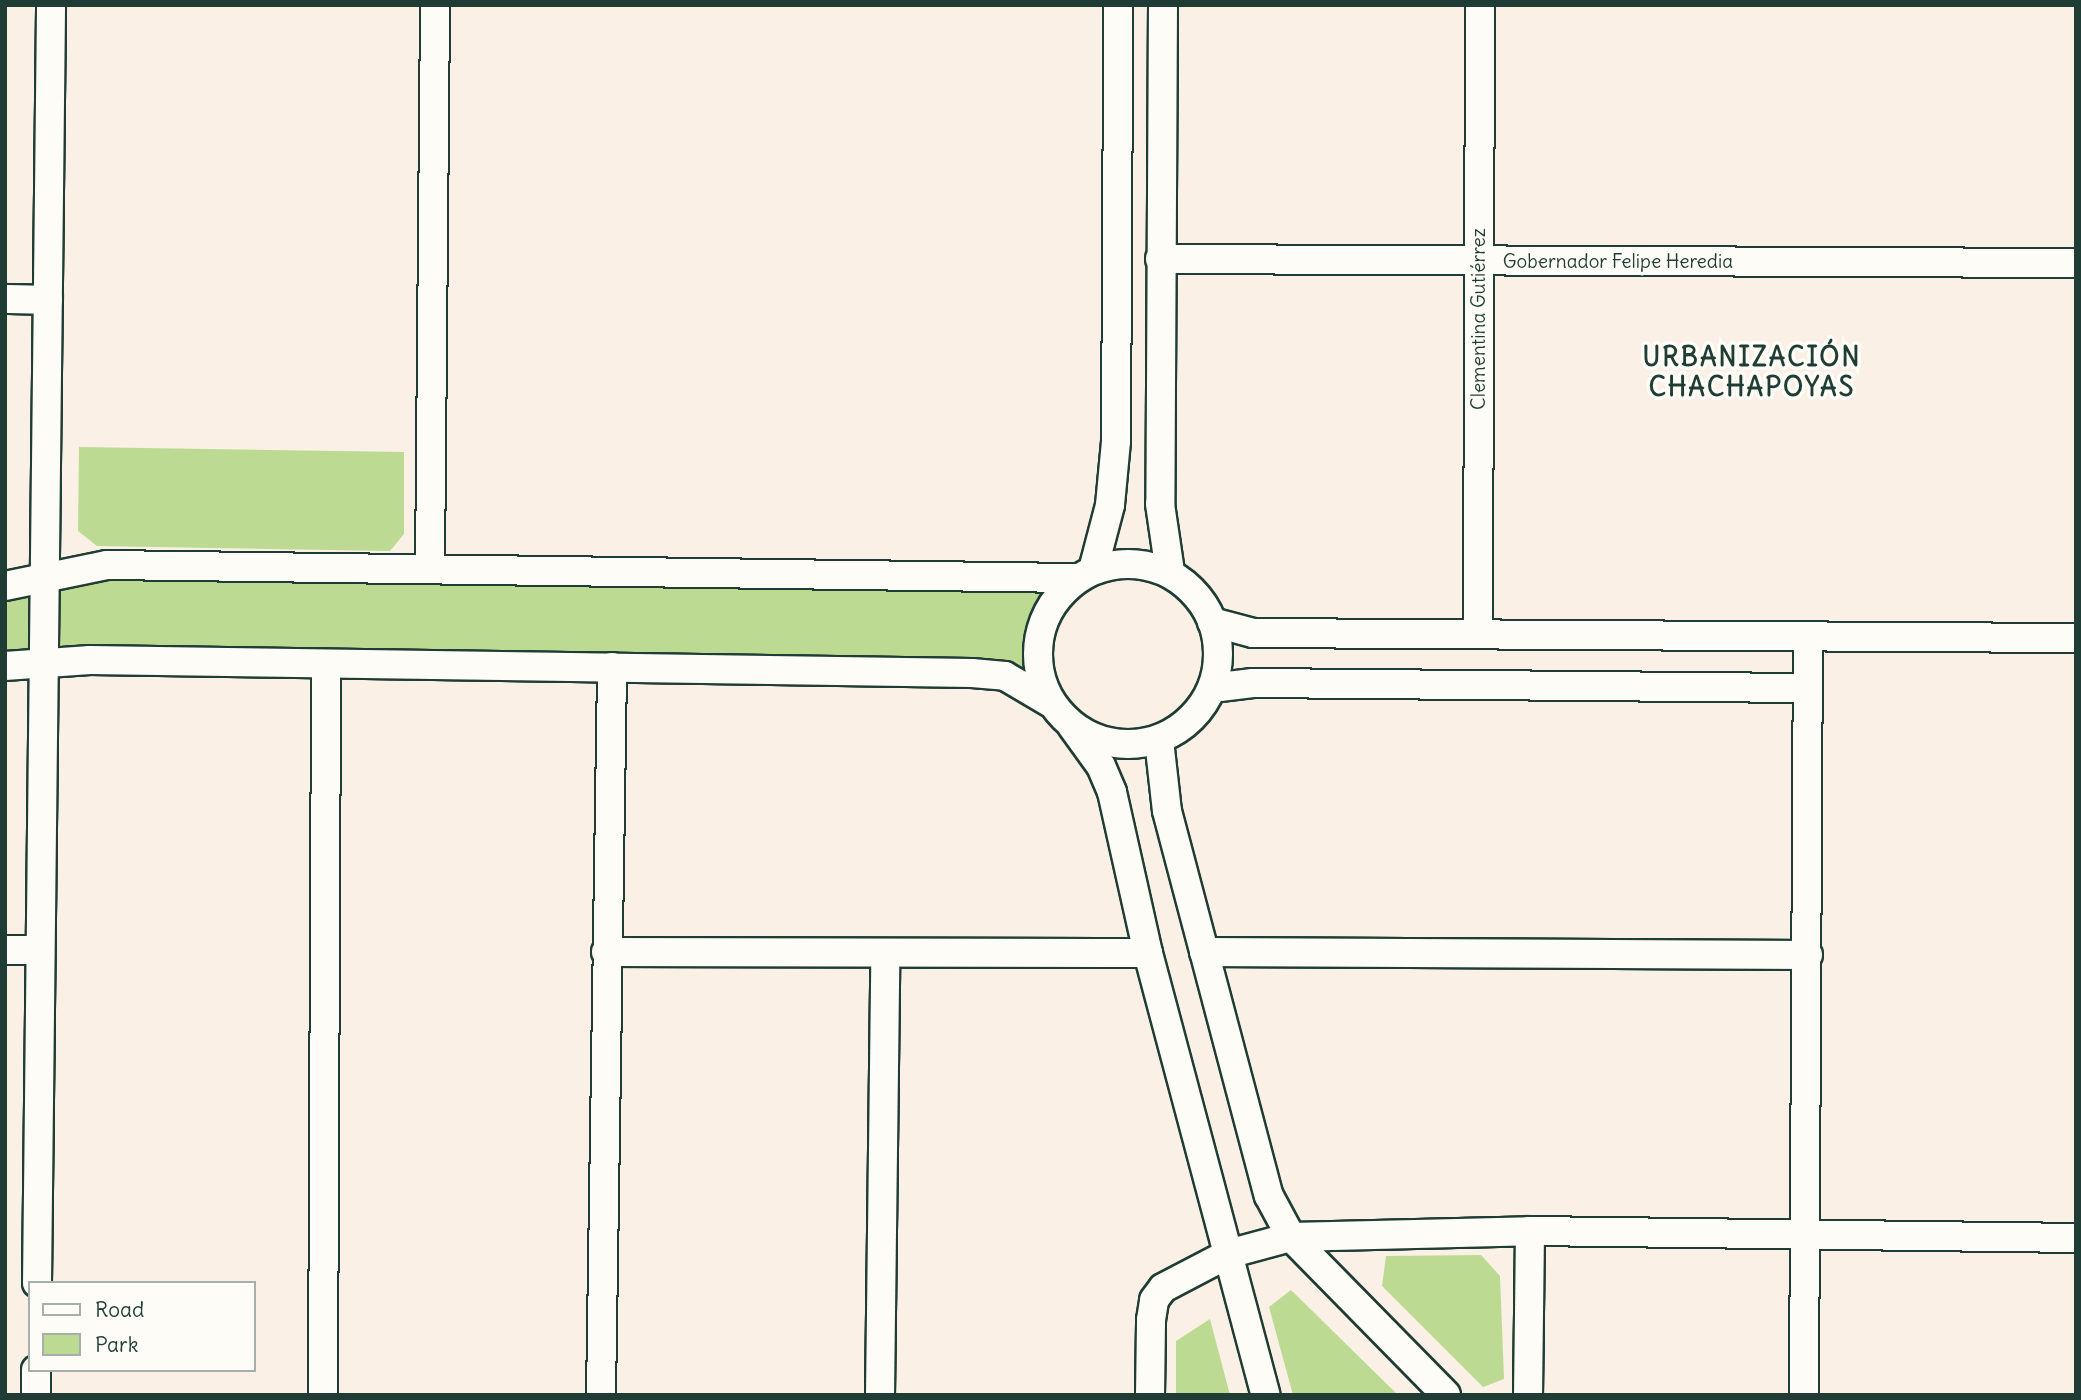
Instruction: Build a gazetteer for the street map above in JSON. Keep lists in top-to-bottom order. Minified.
{"streets":{"street":["Gobernador Felipe Heredia","Clementina Gutiérrez"]},"crossings":[["Gobernador Felipe Heredia","Clementina Gutiérrez"]],"districts":["URBANIZACIÓN CHACHAPOYAS"],"legend":["Road","Park"]}
